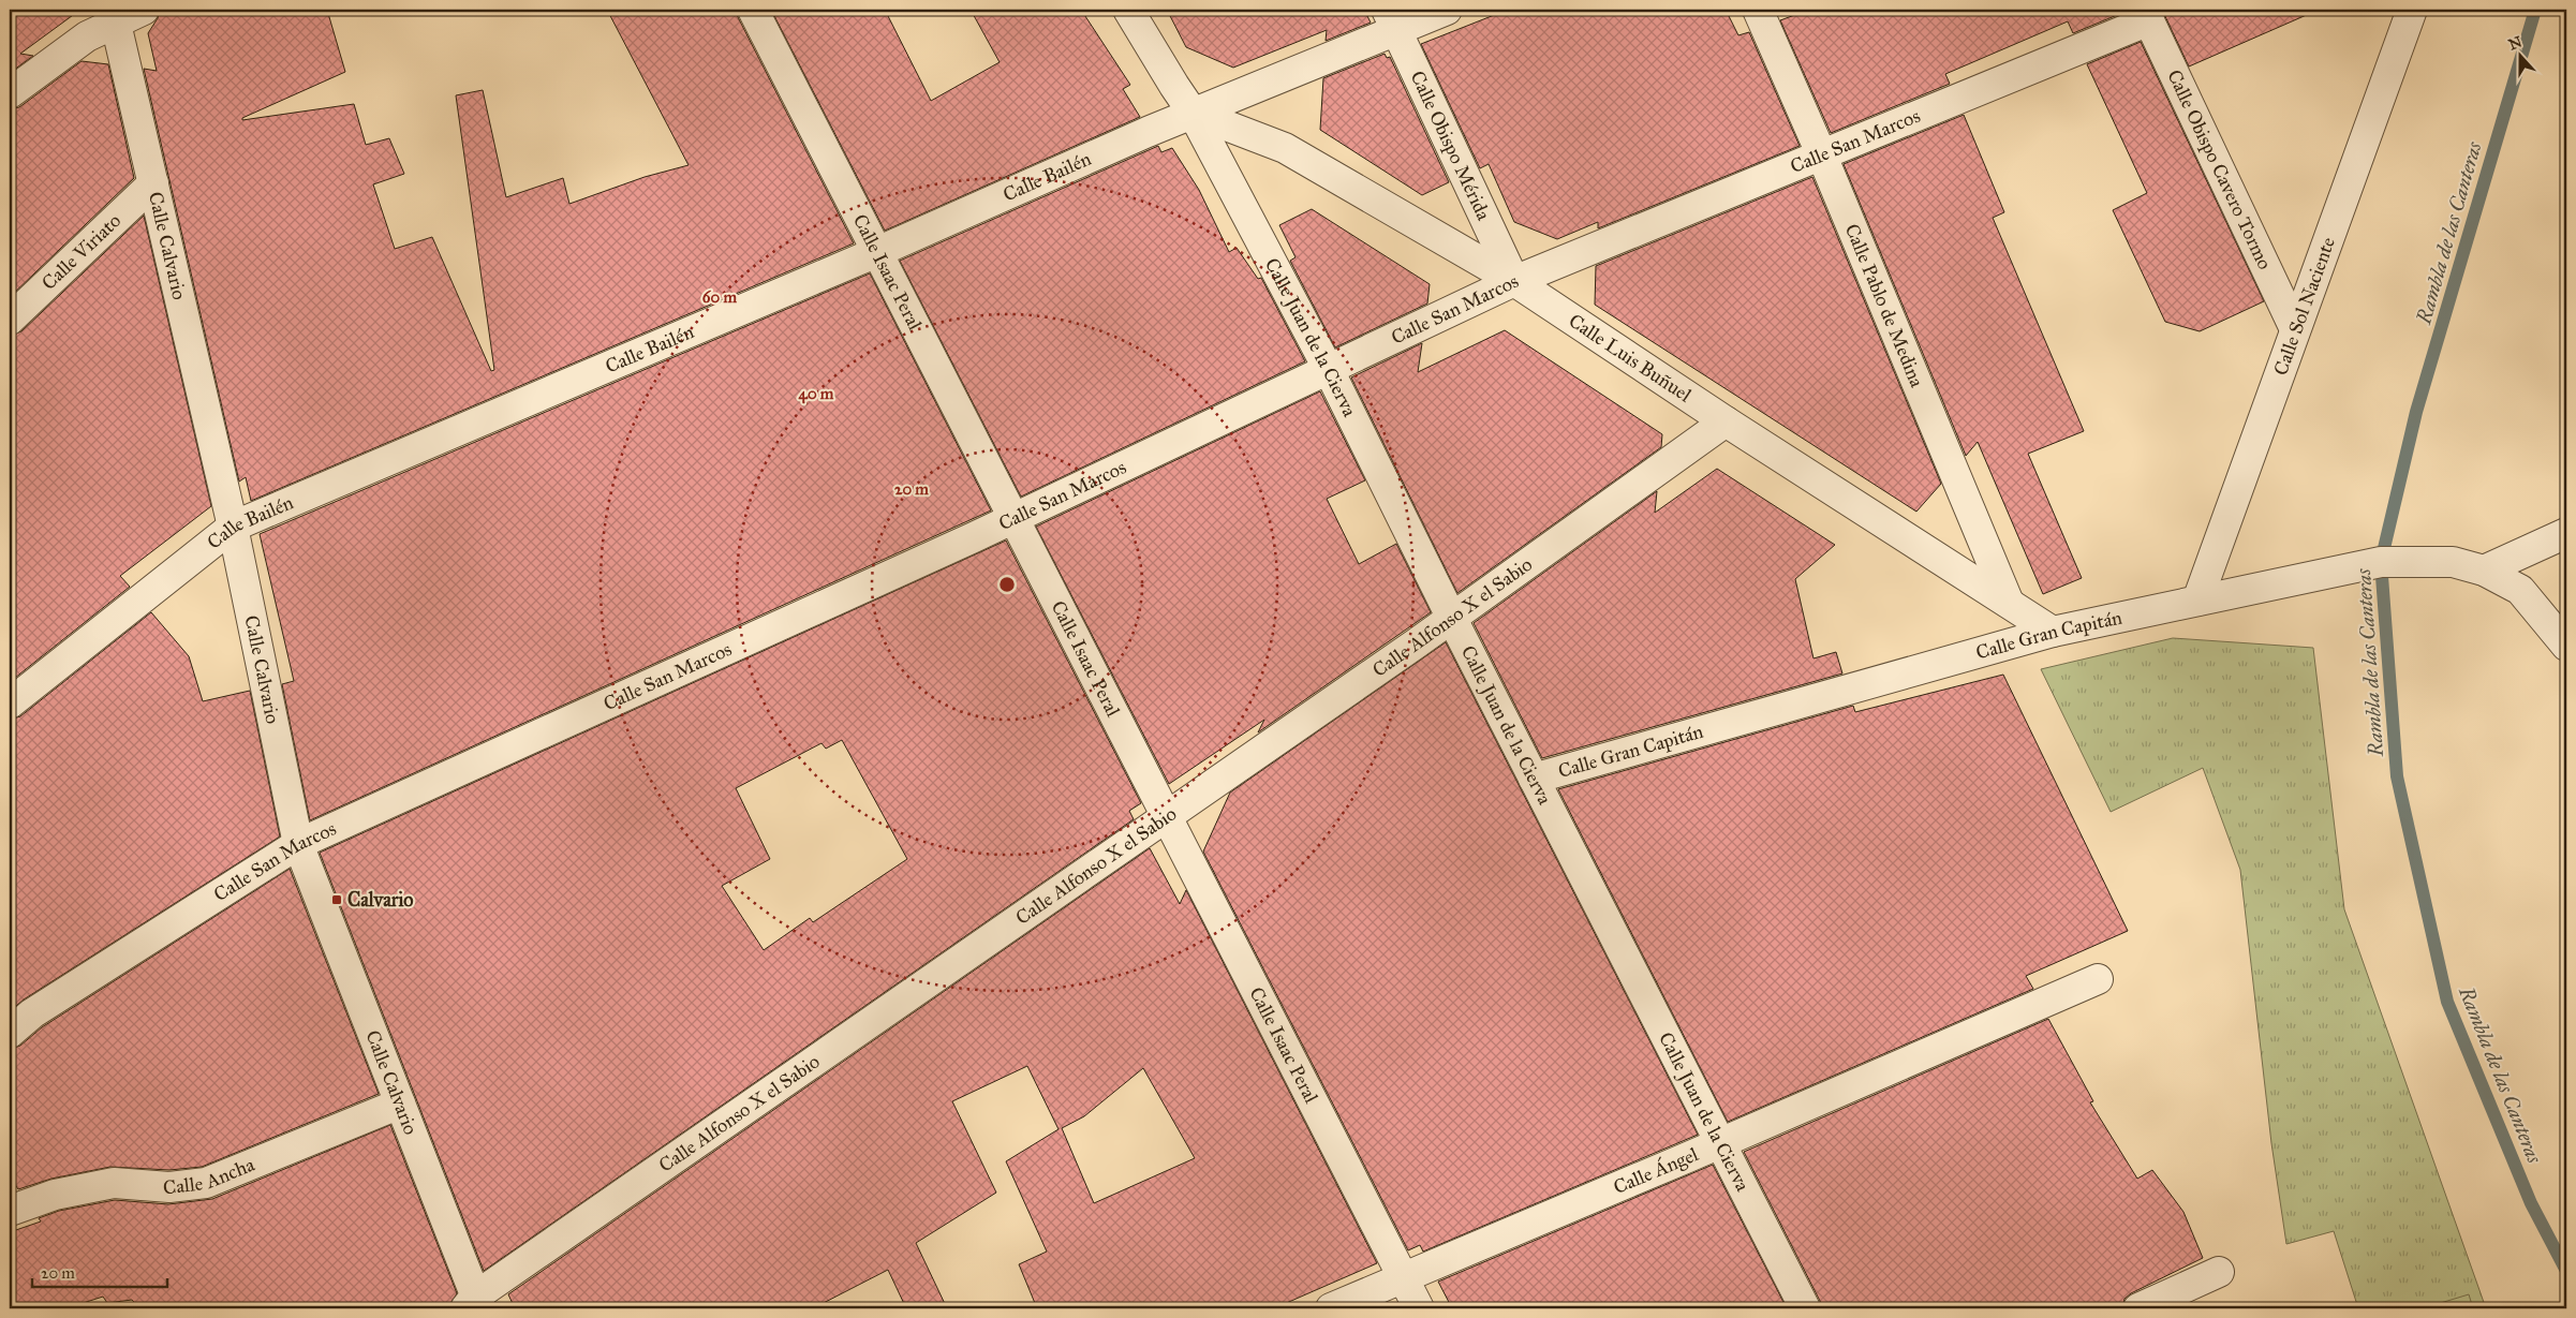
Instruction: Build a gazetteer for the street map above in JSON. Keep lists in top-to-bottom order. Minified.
{"streets":{"street":["Calle San Marcos","Calle Obispo Mérida","Calle Obispo Cavero Tormo","Calle Bailén","Calle Calvario","Calle Viriato","Calle Isaac Peral","Calle Sol Naciente","Calle Pablo de Medina","Calle Juan de la Cierva","Calle Luis Buñuel","Calle Alfonso X el Sabio","Calle Gran Capitán","Calle Ángel","Calle Ancha"]},"crossings":[["Calle San Marcos","Calle Obispo Mérida"],["Calle San Marcos","Calle Obispo Cavero Tormo"],["Calle San Marcos","Calle Calvario"],["Calle San Marcos","Calle Isaac Peral"],["Calle San Marcos","Calle Pablo de Medina"],["Calle San Marcos","Calle Juan de la Cierva"],["Calle San Marcos","Calle Luis Buñuel"],["Calle Obispo Mérida","Calle Bailén"],["Calle Obispo Mérida","Calle Luis Buñuel"],["Calle Obispo Cavero Tormo","Calle Sol Naciente"],["Calle Bailén","Calle Calvario"],["Calle Bailén","Calle Isaac Peral"],["Calle Bailén","Calle Juan de la Cierva"],["Calle Bailén","Calle Luis Buñuel"],["Calle Calvario","Calle Viriato"],["Calle Calvario","Calle Alfonso X el Sabio"],["Calle Calvario","Calle Ancha"],["Calle Isaac Peral","Calle Alfonso X el Sabio"],["Calle Isaac Peral","Calle Ángel"],["Calle Sol Naciente","Calle Gran Capitán"],["Calle Pablo de Medina","Calle Luis Buñuel"],["Calle Juan de la Cierva","Calle Luis Buñuel"],["Calle Juan de la Cierva","Calle Alfonso X el Sabio"],["Calle Juan de la Cierva","Calle Gran Capitán"],["Calle Juan de la Cierva","Calle Ángel"],["Calle Luis Buñuel","Calle Alfonso X el Sabio"],["Calle Luis Buñuel","Calle Gran Capitán"]],"water":["Rambla de las Canteras"],"places":{"transit":["Calvario"]},"scale_bar":"20 m","north":"top","rings":["60 m","40 m","20 m"]}
